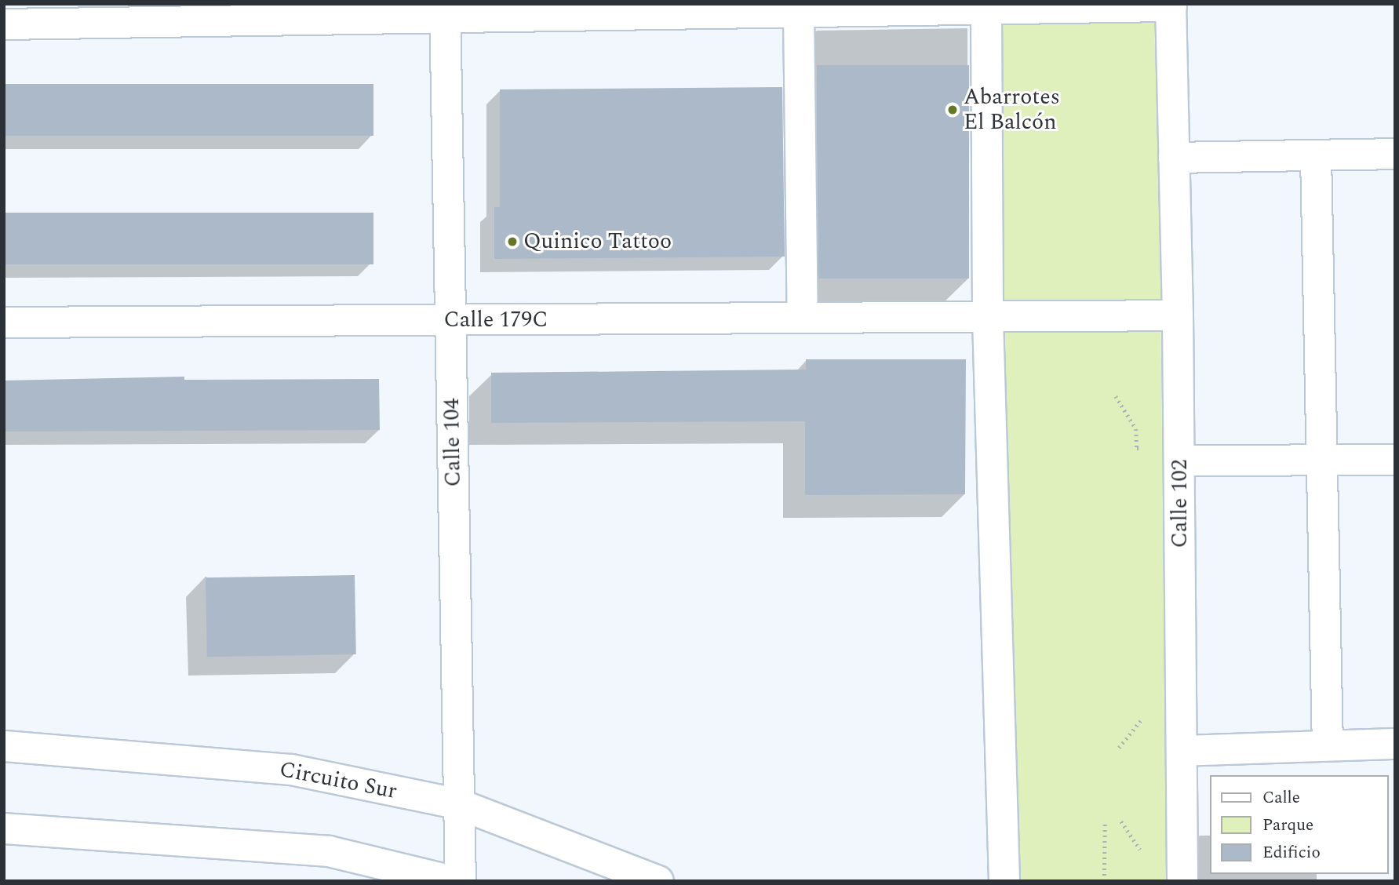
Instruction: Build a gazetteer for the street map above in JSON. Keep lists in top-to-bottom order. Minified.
{"streets":{"street":["Calle 179C","Calle 104","Calle 102","Circuito Sur"]},"crossings":[["Calle 179C","Calle 104"],["Calle 179C","Calle 102"],["Calle 104","Circuito Sur"]],"places":["Abarrotes El Balcón","Quinico Tattoo"],"legend":["Calle","Parque","Edificio"]}
